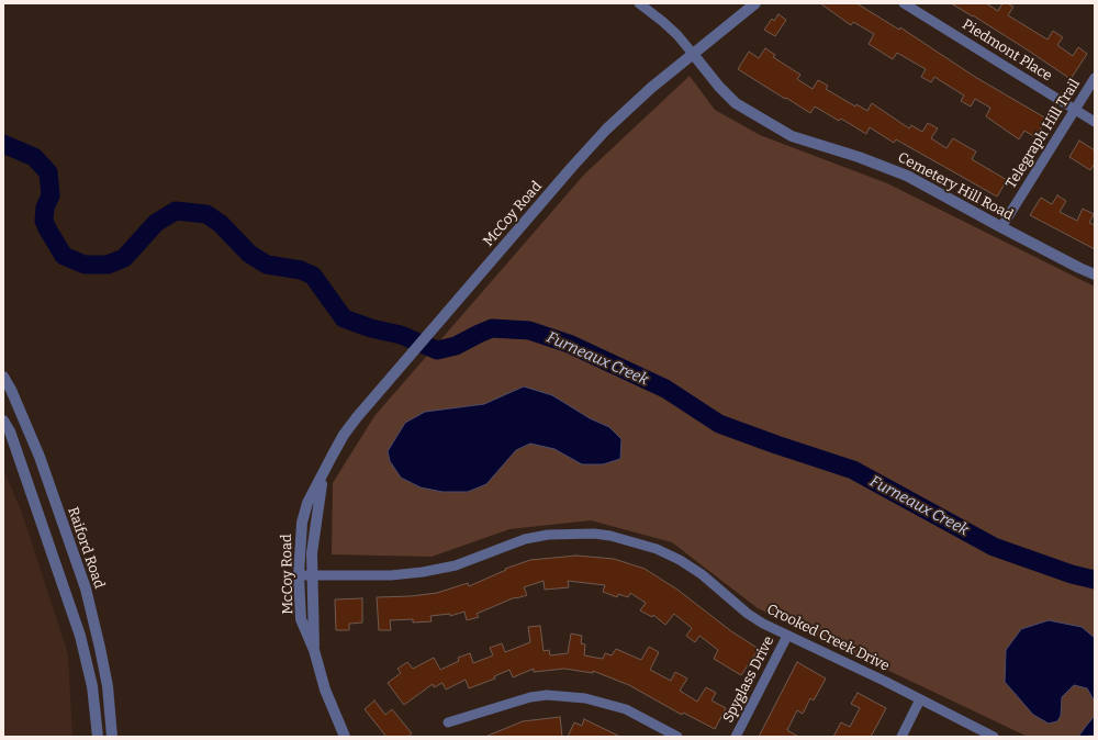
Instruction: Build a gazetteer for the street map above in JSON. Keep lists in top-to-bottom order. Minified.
{"streets":{"street":["Piedmont Place","Telegraph Hill Trail","Cemetery Hill Road","McCoy Road","Raiford Road","Crooked Creek Drive","Spyglass Drive"]},"crossings":[["Piedmont Place","Telegraph Hill Trail"],["Telegraph Hill Trail","Cemetery Hill Road"],["Cemetery Hill Road","McCoy Road"],["McCoy Road","Crooked Creek Drive"],["Crooked Creek Drive","Spyglass Drive"]],"water":["Furneaux Creek"]}
